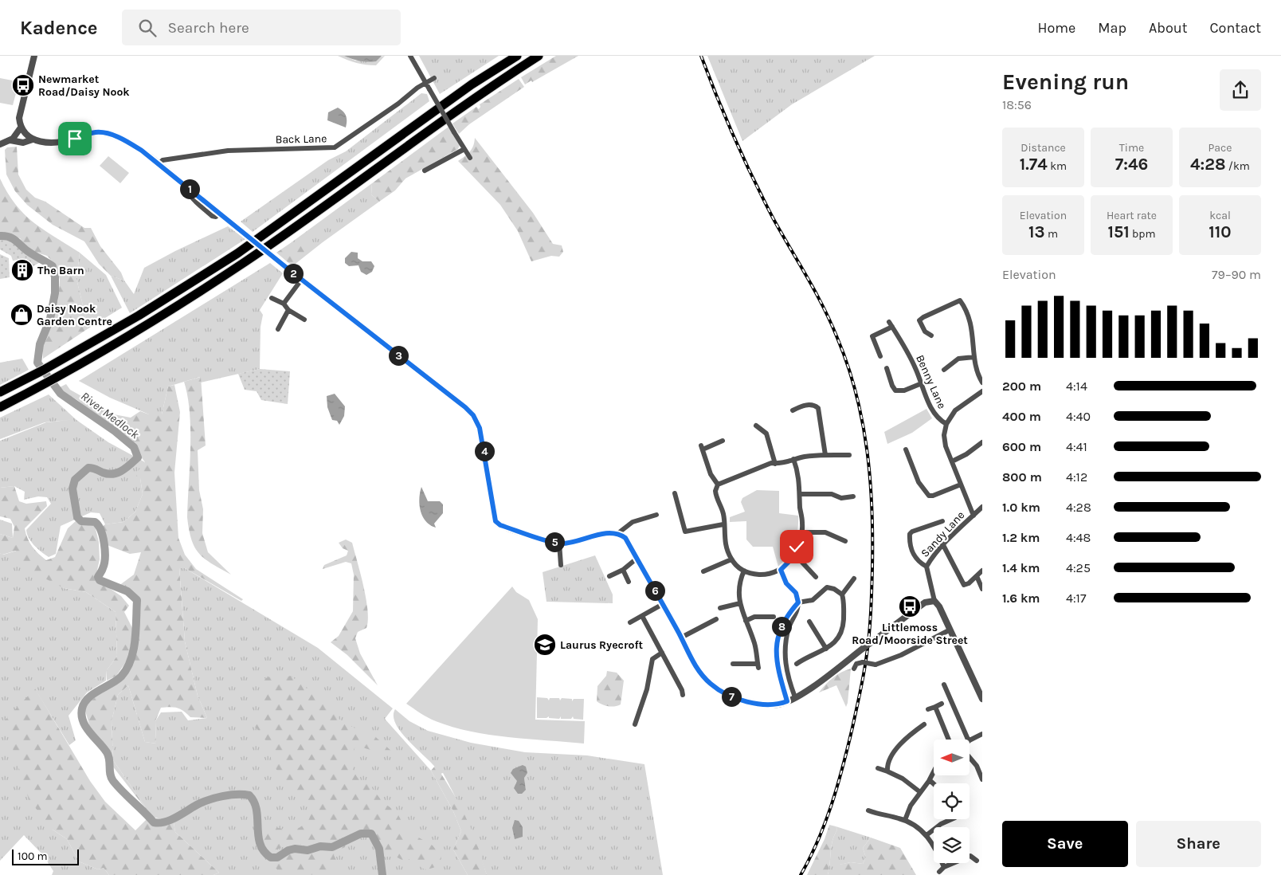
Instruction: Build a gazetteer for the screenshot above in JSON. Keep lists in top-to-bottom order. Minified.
{"streets":{"street":["Back Lane","Benny Lane","Sandy Lane"]},"crossings":[["Benny Lane","Sandy Lane"]],"water":["River Medlock"],"places":{"bus stop":["Newmarket Road/Daisy Nook","Littlemoss Road/Moorside Street"],"building":["The Barn"],"shop":["Daisy Nook Garden Centre"],"school or university":["Laurus Ryecroft"]},"scale_bar":"100 m","north":"left","page":{"header":"Kadence","search":"Search here","nav":["Home","Map","About","Contact"],"heading":["Evening run","18:56"],"stats":[["Distance","1.74 km"],["Time","7:46"],["Pace","4:28 /km"],["Elevation","13 m"],["Heart rate","151 bpm"],["kcal","110"]],"pins":["1","2","3","4","5","6","8","7"],"chart":["Elevation","79–90 m"],"list":[{"name":"200 m","note":"4:14"},{"name":"400 m","note":"4:40"},{"name":"600 m","note":"4:41"},{"name":"800 m","note":"4:12"},{"name":"1.0 km","note":"4:28"},{"name":"1.2 km","note":"4:48"},{"name":"1.4 km","note":"4:25"},{"name":"1.6 km","note":"4:17"}],"buttons":["Save","Share"],"scale":"100 m"}}
